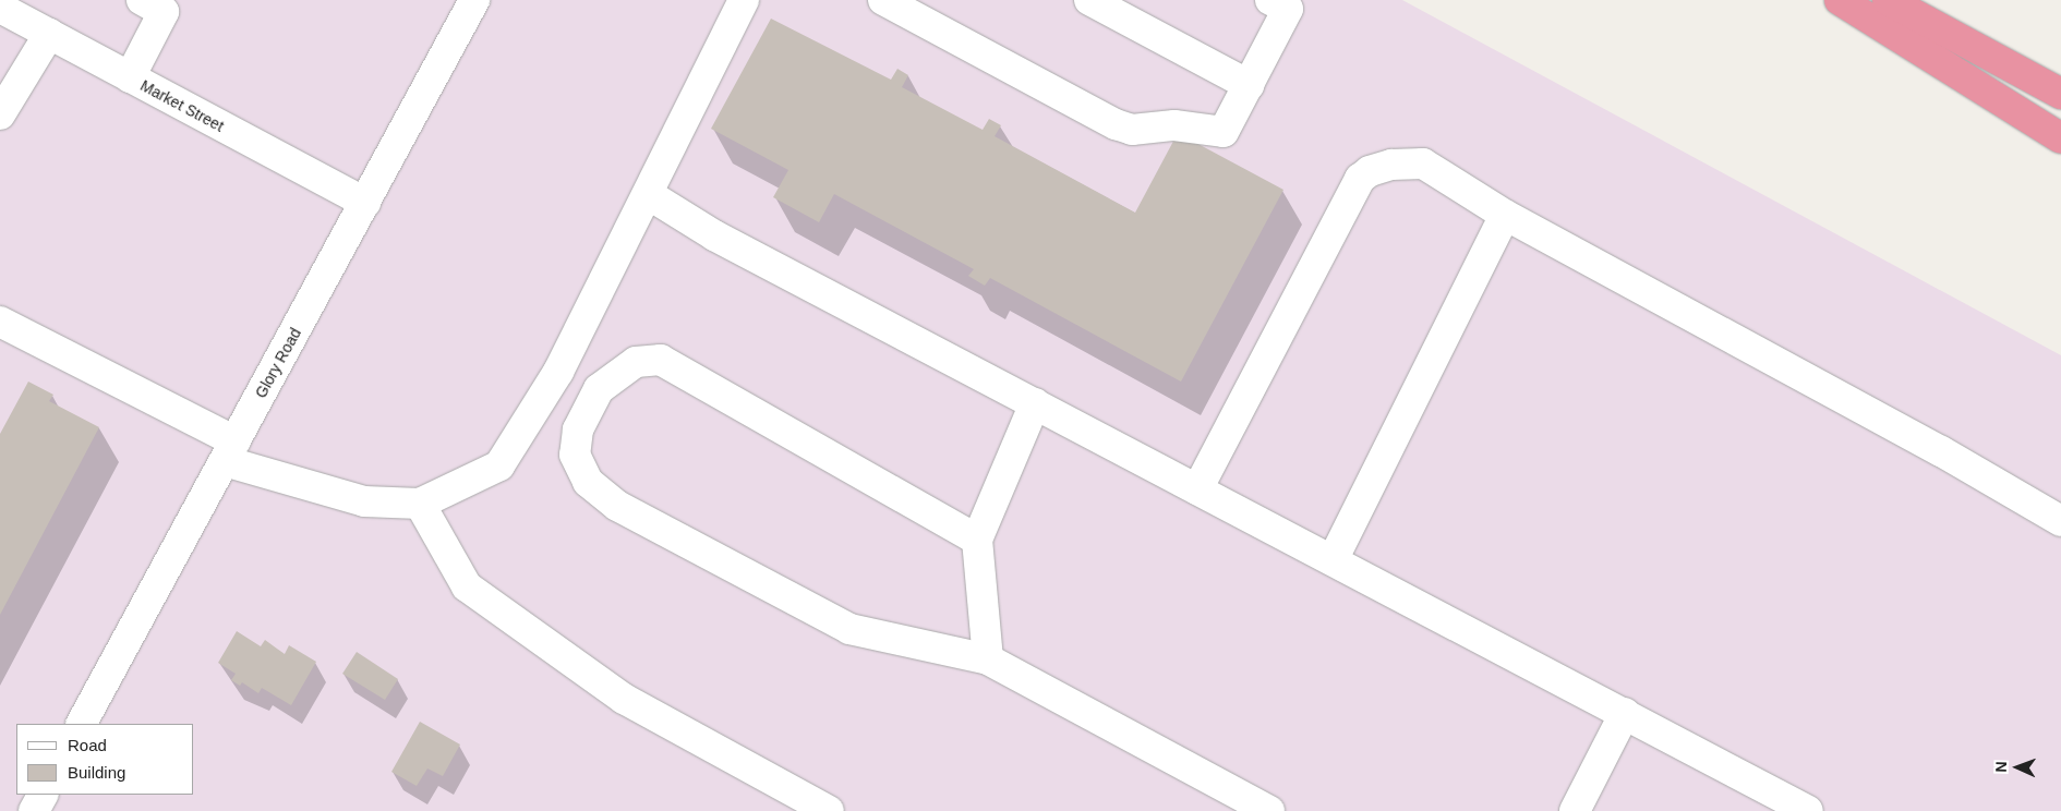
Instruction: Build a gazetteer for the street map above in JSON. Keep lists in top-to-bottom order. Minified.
{"streets":{"street":["Market Street","Glory Road"]},"crossings":[["Market Street","Glory Road"]],"legend":["Road","Building"],"north":"left"}
